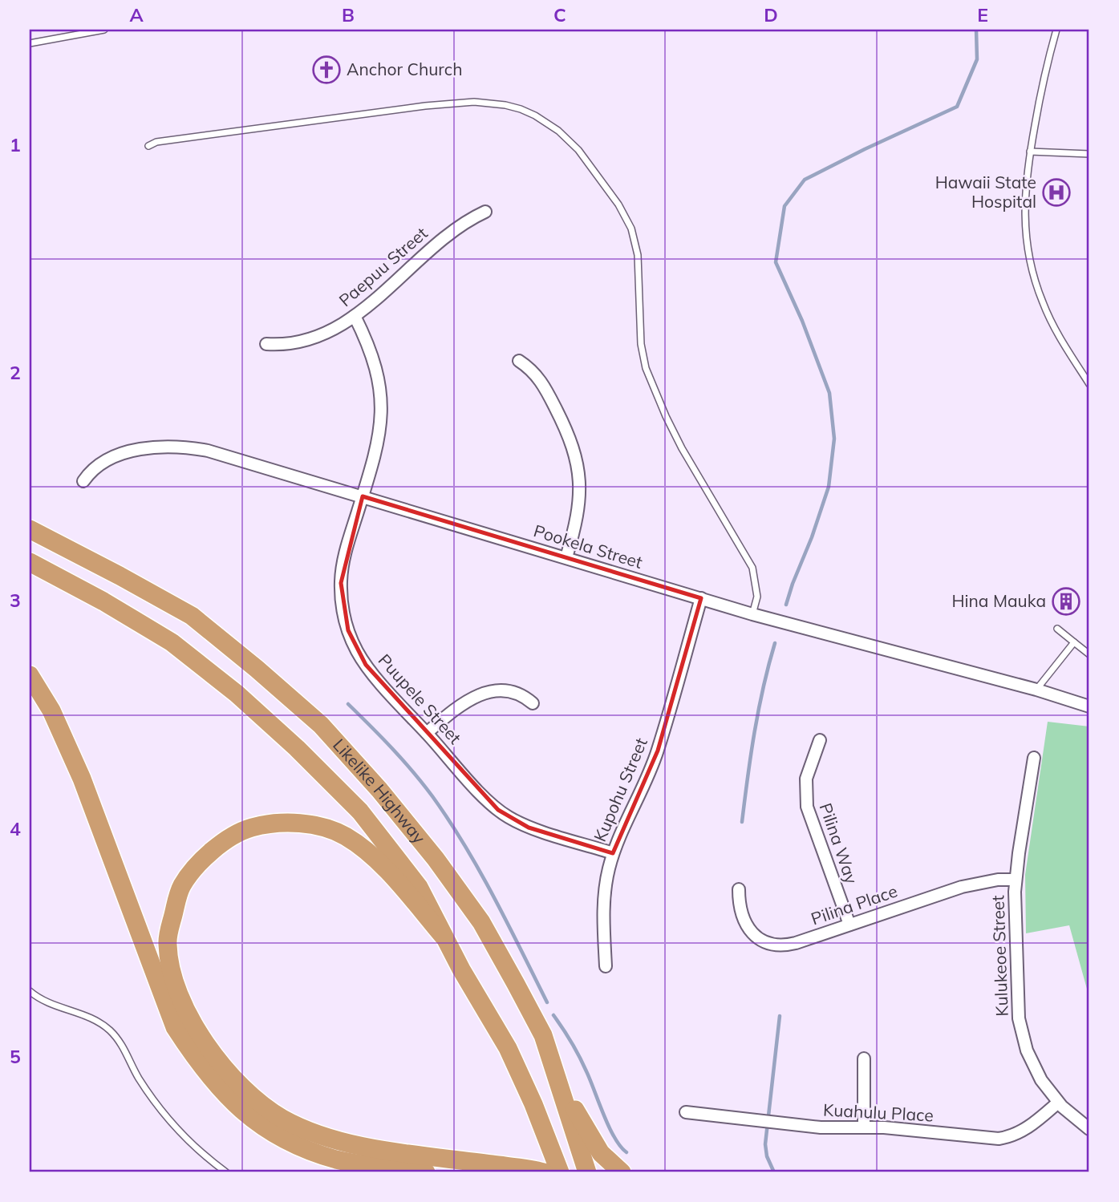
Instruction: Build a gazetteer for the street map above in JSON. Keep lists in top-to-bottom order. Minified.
{"streets":{"highway":["Likelike Highway"],"street":["Paepuu Street","Pookela Street","Puupele Street","Kupohu Street","Pilina Way","Pilina Place","Kulukeoe Street","Kuahulu Place"]},"crossings":[["Paepuu Street","Puupele Street"],["Pookela Street","Puupele Street"],["Pookela Street","Kupohu Street"],["Puupele Street","Kupohu Street"],["Pilina Way","Pilina Place"],["Pilina Place","Kulukeoe Street"],["Kulukeoe Street","Kuahulu Place"]],"places":{"church":["Anchor Church"],"hospital":["Hawaii State Hospital"],"building":["Hina Mauka"]},"grid":{"columns":["A","B","C","D","E"],"rows":["1","2","3","4","5"]}}
